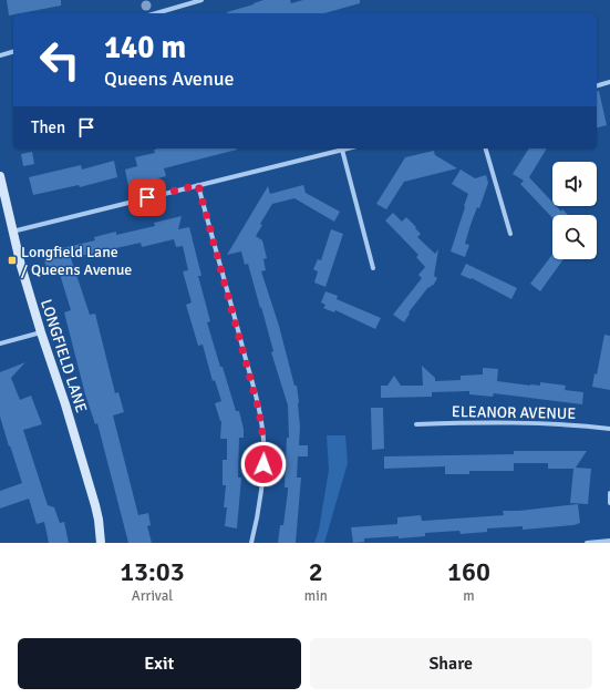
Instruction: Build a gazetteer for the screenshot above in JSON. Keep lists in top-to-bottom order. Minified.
{"streets":{"street":["LONGFIELD LANE","ELEANOR AVENUE"]},"places":{"transit":["Longfield Lane / Queens Avenue"]},"page":{"turn":["140 m","Queens Avenue"],"then":"Then","eta":["13:03","Arrival","2","min","160","m"],"buttons":["Exit","Share"]}}
